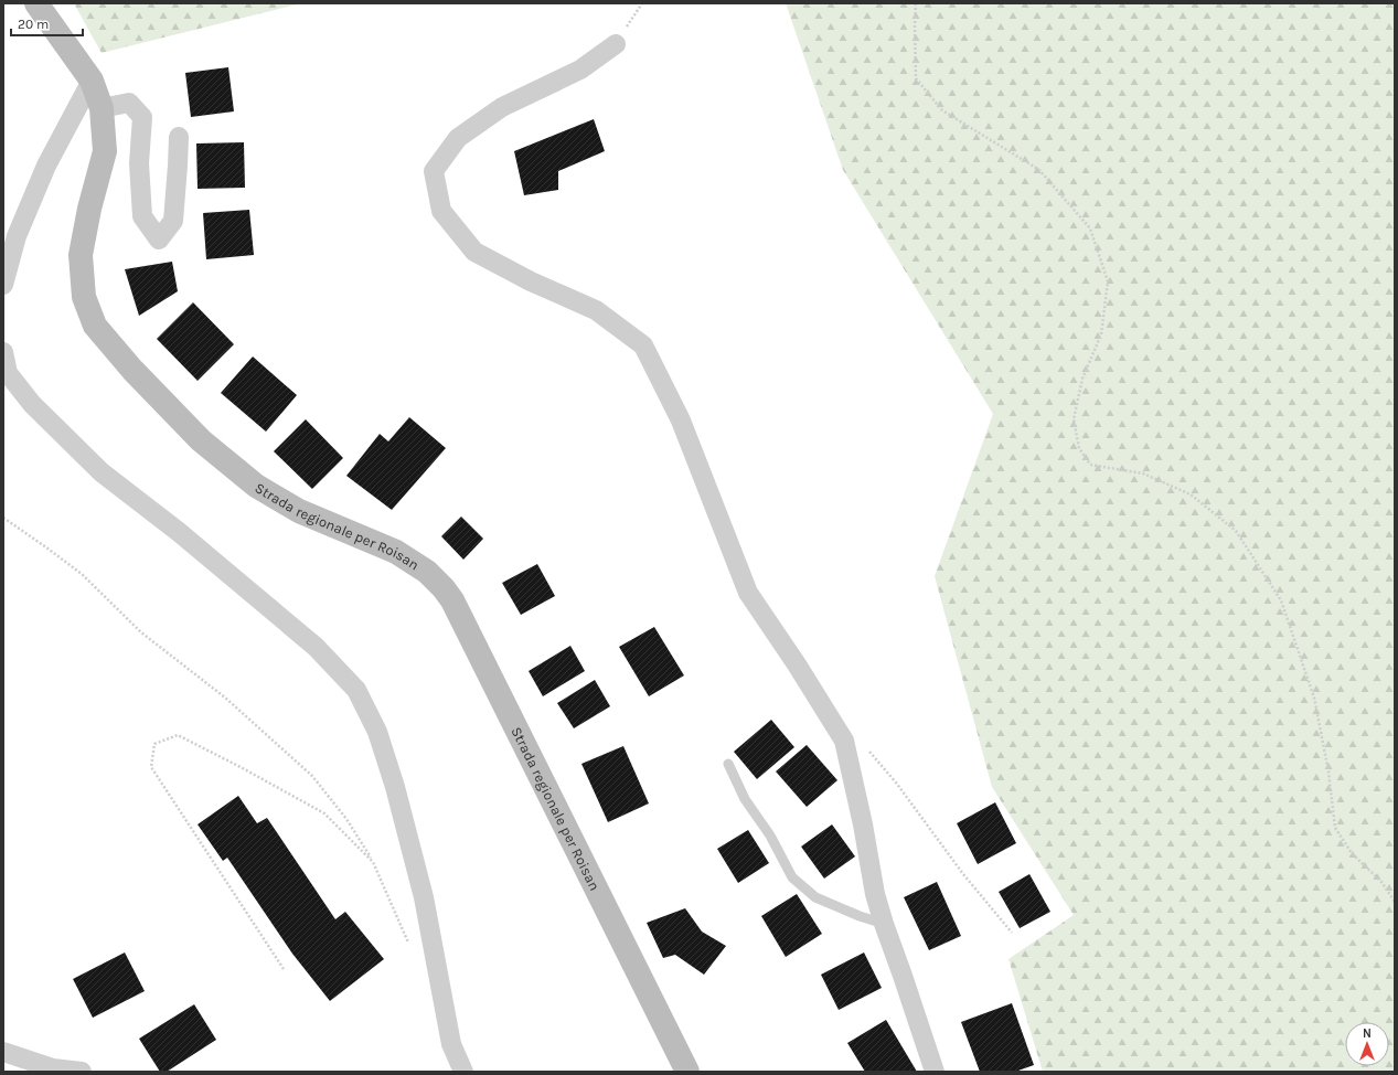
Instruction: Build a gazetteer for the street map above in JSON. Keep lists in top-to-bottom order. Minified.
{"streets":{"main road":["Strada regionale per Roisan"]},"scale_bar":"20 m","north":"top"}
